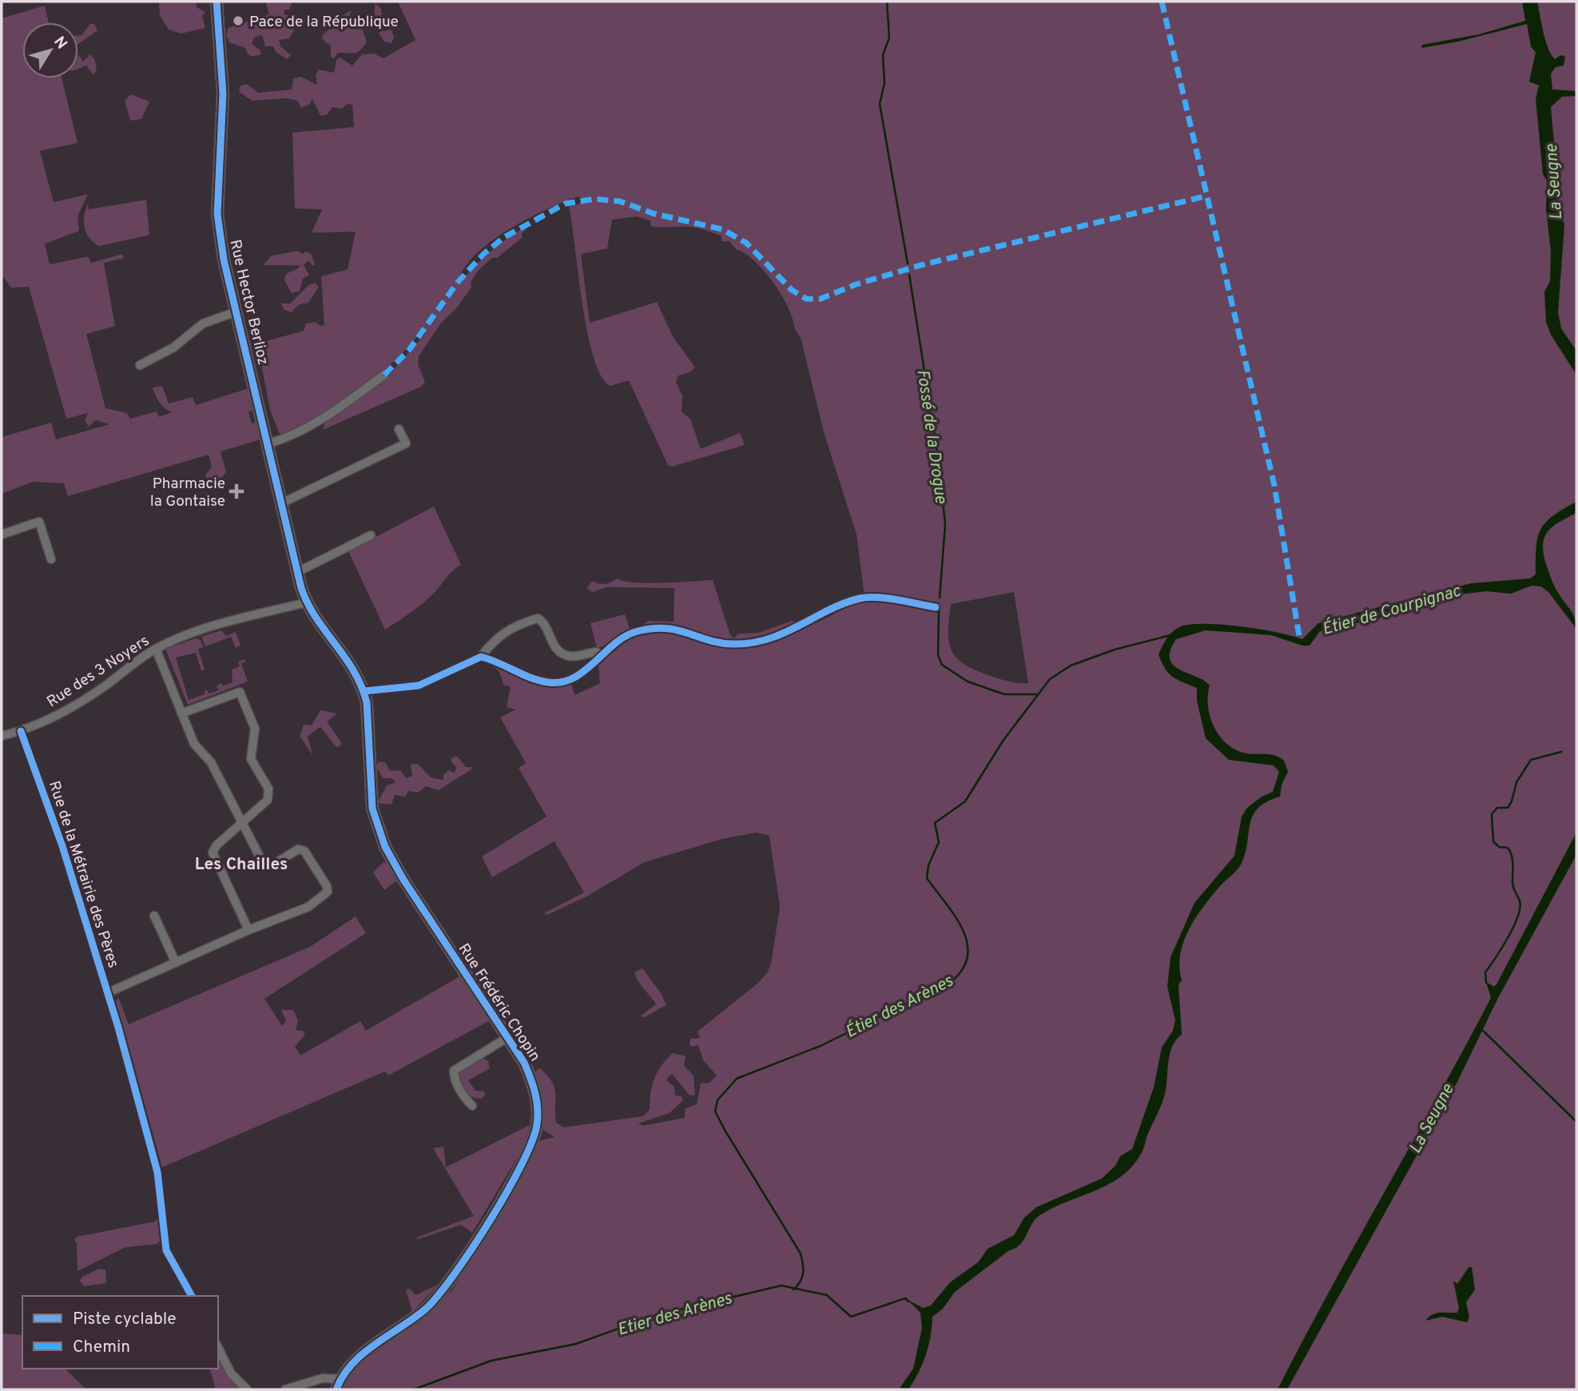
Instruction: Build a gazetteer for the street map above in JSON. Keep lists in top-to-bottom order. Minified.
{"streets":{"street":["Rue Hector Berlioz","Rue des 3 Noyers","Rue de la Métrairie des Pères","Rue Frédéric Chopin"]},"crossings":[["Rue Hector Berlioz","Rue des 3 Noyers"],["Rue Hector Berlioz","Rue Frédéric Chopin"],["Rue des 3 Noyers","Rue de la Métrairie des Pères"],["Rue des 3 Noyers","Rue Frédéric Chopin"]],"districts":["Les Chailles"],"water":["La Seugne","Fossé de la Drogue","Étier de Courpignac","Étier des Arènes","Etier des Arènes"],"places":{"other":["Pace de la République"],"health":["Pharmacie la Gontaise"]},"legend":["Piste cyclable","Chemin"],"north":"top right"}
